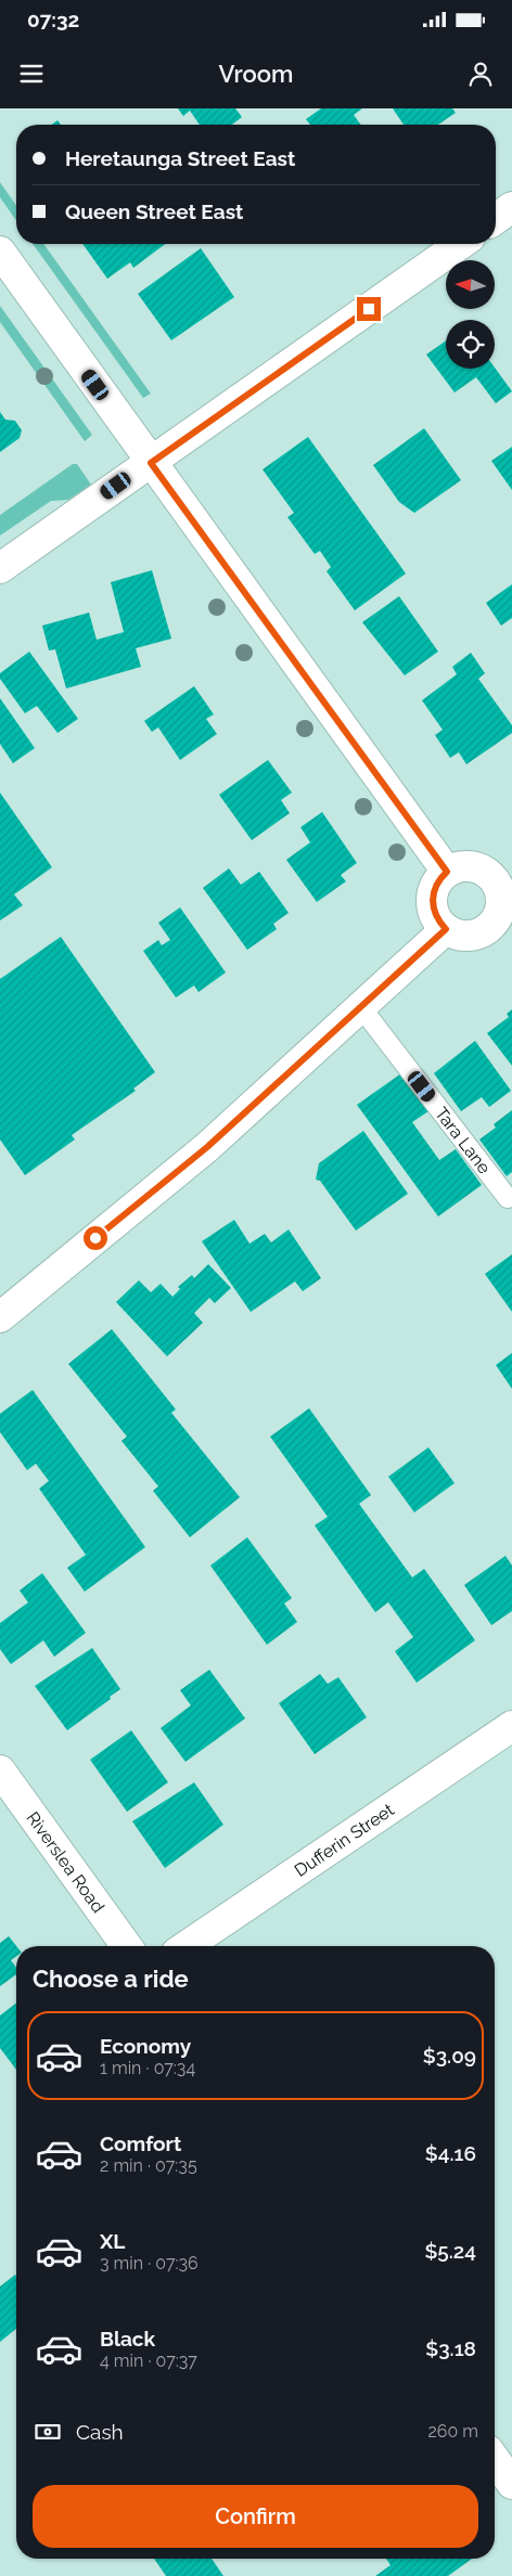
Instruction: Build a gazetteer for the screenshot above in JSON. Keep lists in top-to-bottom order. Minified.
{"streets":{"street":["Dufferin Street","Riverslea Road"],"lane":["Tara Lane"]},"north":"left","page":{"status":"07:32","header":"Vroom","banner":["Heretaunga Street East","Queen Street East"],"heading":"Choose a ride","list":[{"name":"Economy","note":"1 min · 07:34","value":"$3.09"},{"name":"Comfort","note":"2 min · 07:35","value":"$4.16"},{"name":"XL","note":"3 min · 07:36","value":"$5.24"},{"name":"Black","note":"4 min · 07:37","value":"$3.18"}],"pay":["Cash","260 m"],"buttons":"Confirm"}}
